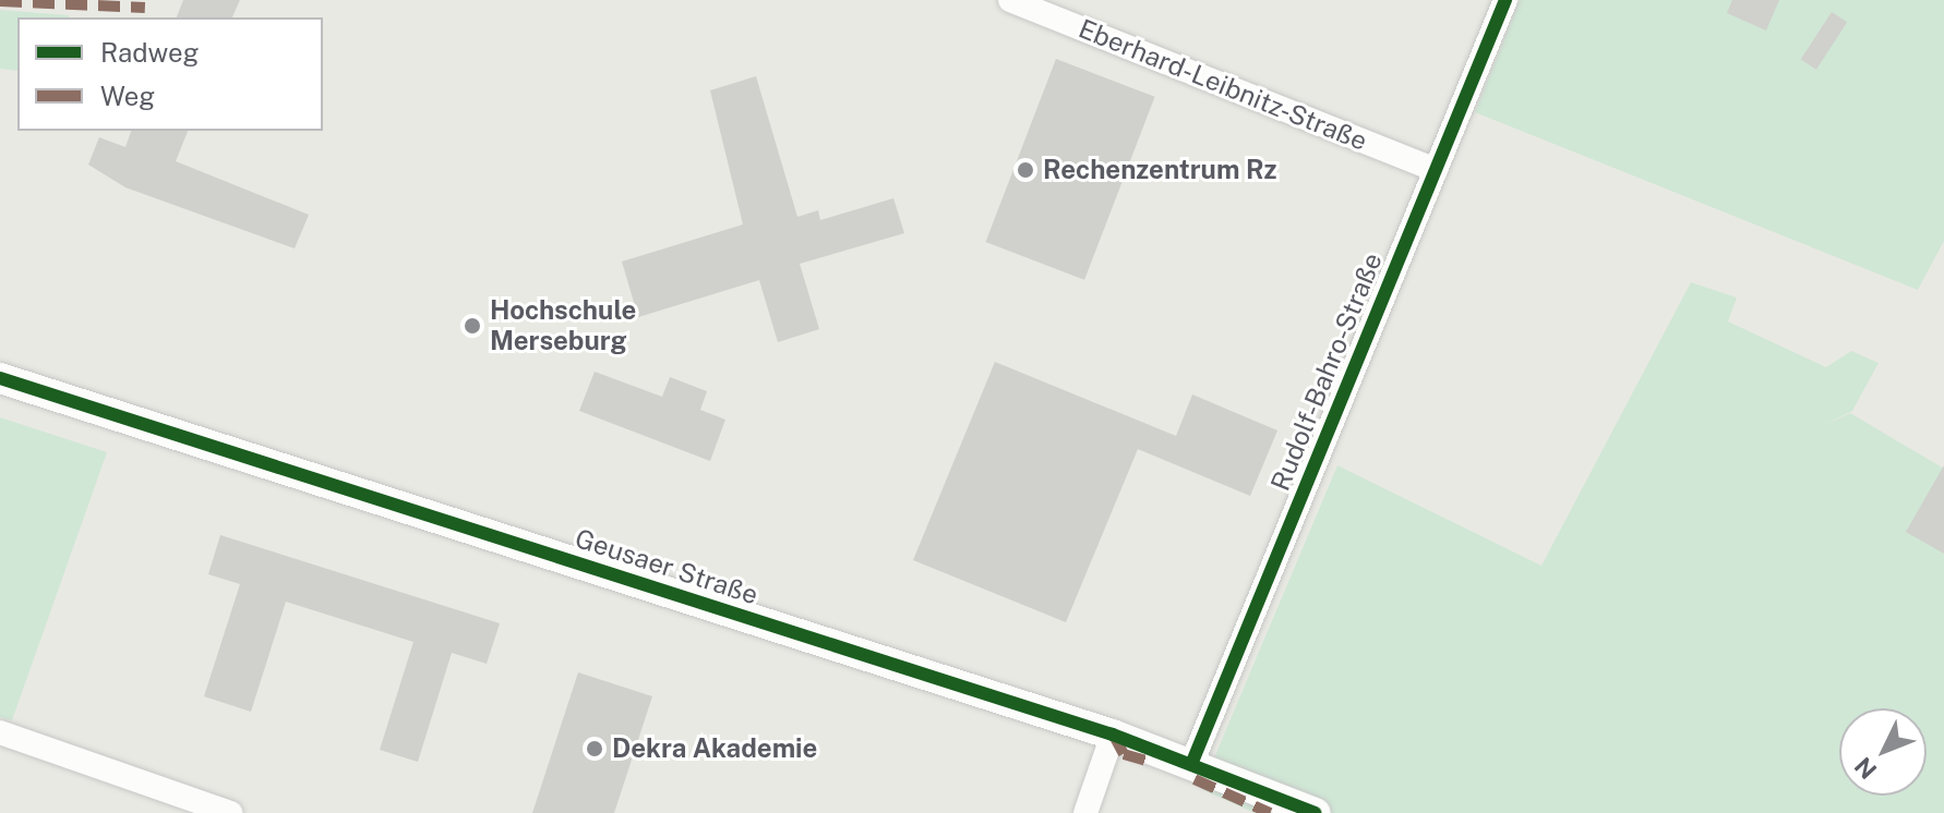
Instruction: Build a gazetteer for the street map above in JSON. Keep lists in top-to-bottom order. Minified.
{"streets":{"street":["Eberhard-Leibnitz-Straße","Rudolf-Bahro-Straße","Geusaer Straße"]},"crossings":[["Eberhard-Leibnitz-Straße","Rudolf-Bahro-Straße"],["Rudolf-Bahro-Straße","Geusaer Straße"]],"places":["Rechenzentrum Rz","Hochschule Merseburg","Dekra Akademie"],"legend":["Radweg","Weg"],"north":"bottom left"}
